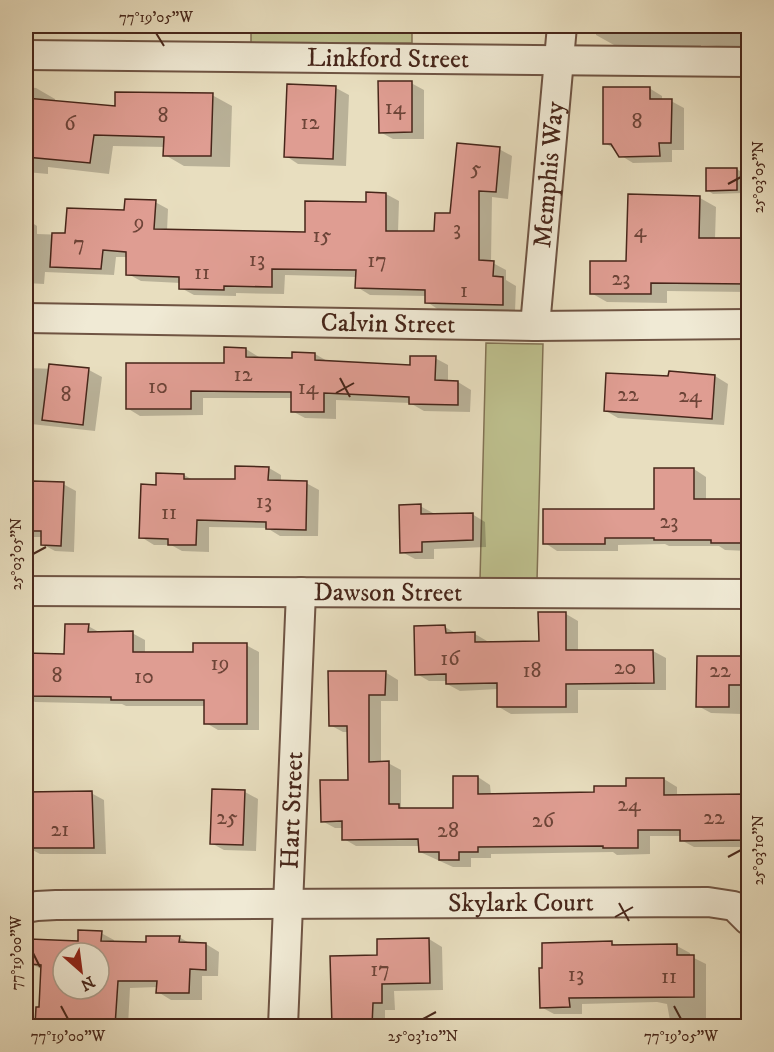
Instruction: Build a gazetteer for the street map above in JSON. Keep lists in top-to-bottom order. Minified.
{"streets":{"street":["Linkford Street","Memphis Way","Calvin Street","Dawson Street","Hart Street","Skylark Court"]},"crossings":[["Linkford Street","Memphis Way"],["Memphis Way","Calvin Street"],["Dawson Street","Hart Street"],["Hart Street","Skylark Court"]],"house_numbers":["14","8","8","12","6","5","9","3","4","15","7","13","17","11","23","1","12","10","14","8","22","24","13","11","23","16","19","20","18","22","8","10","24","25","22","26","21","28","17","13","11"],"north":"bottom right","coordinates":["77°19'05\"W","25°03'05\"N","25°03'10\"N","77°19'00\"W"]}
